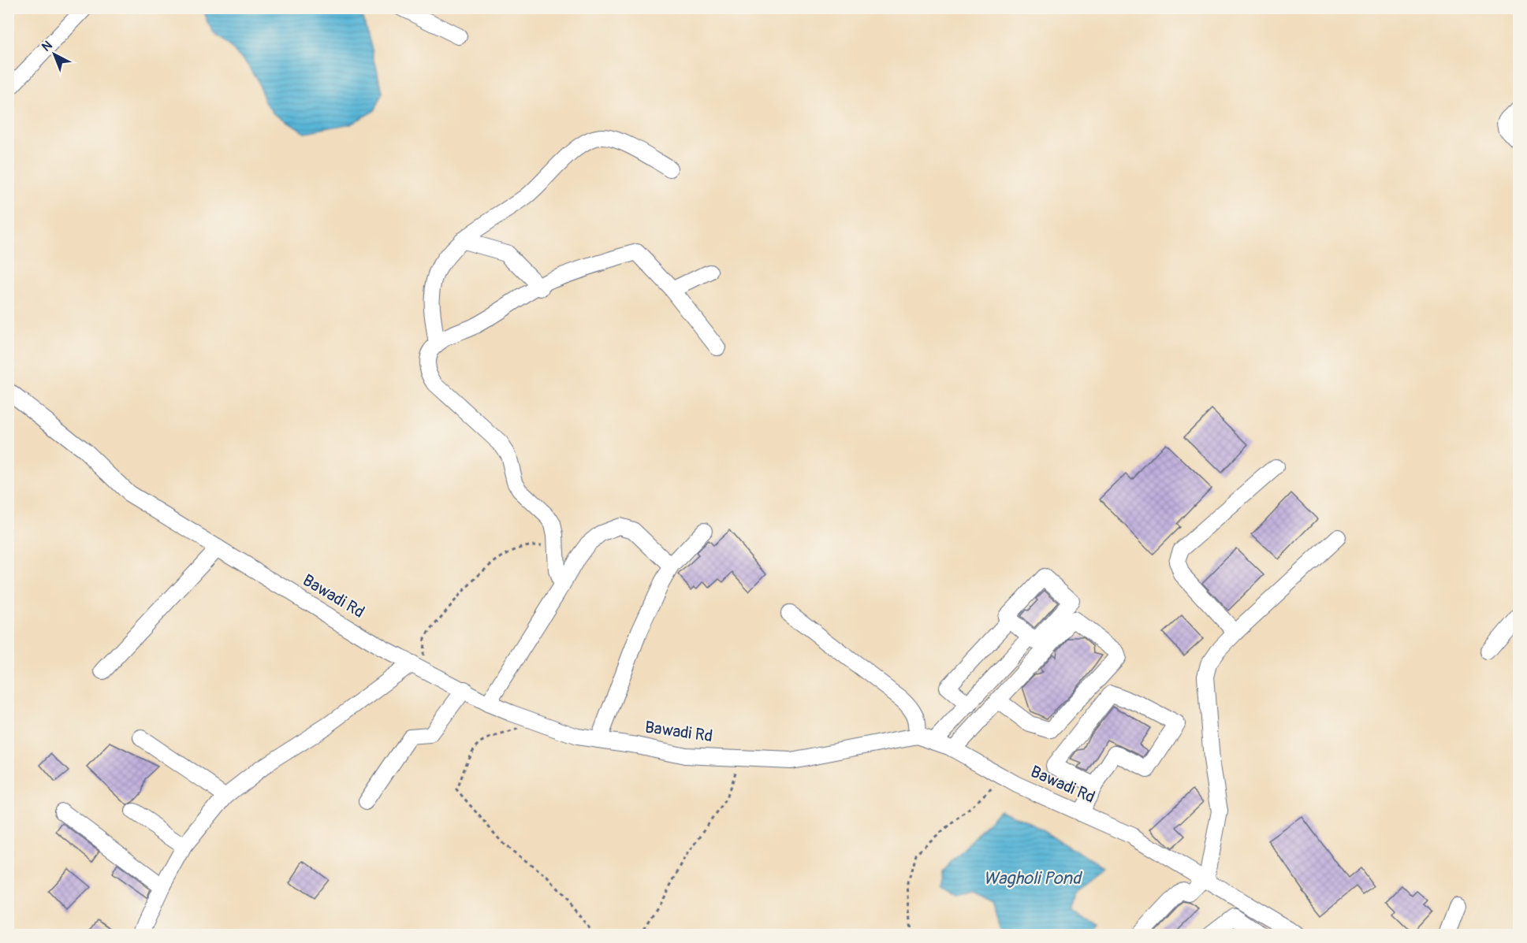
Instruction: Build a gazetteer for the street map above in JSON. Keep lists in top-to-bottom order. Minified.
{"streets":{"street":["Bawadi Rd"]},"water":["Wagholi Pond"],"north":"top left"}
